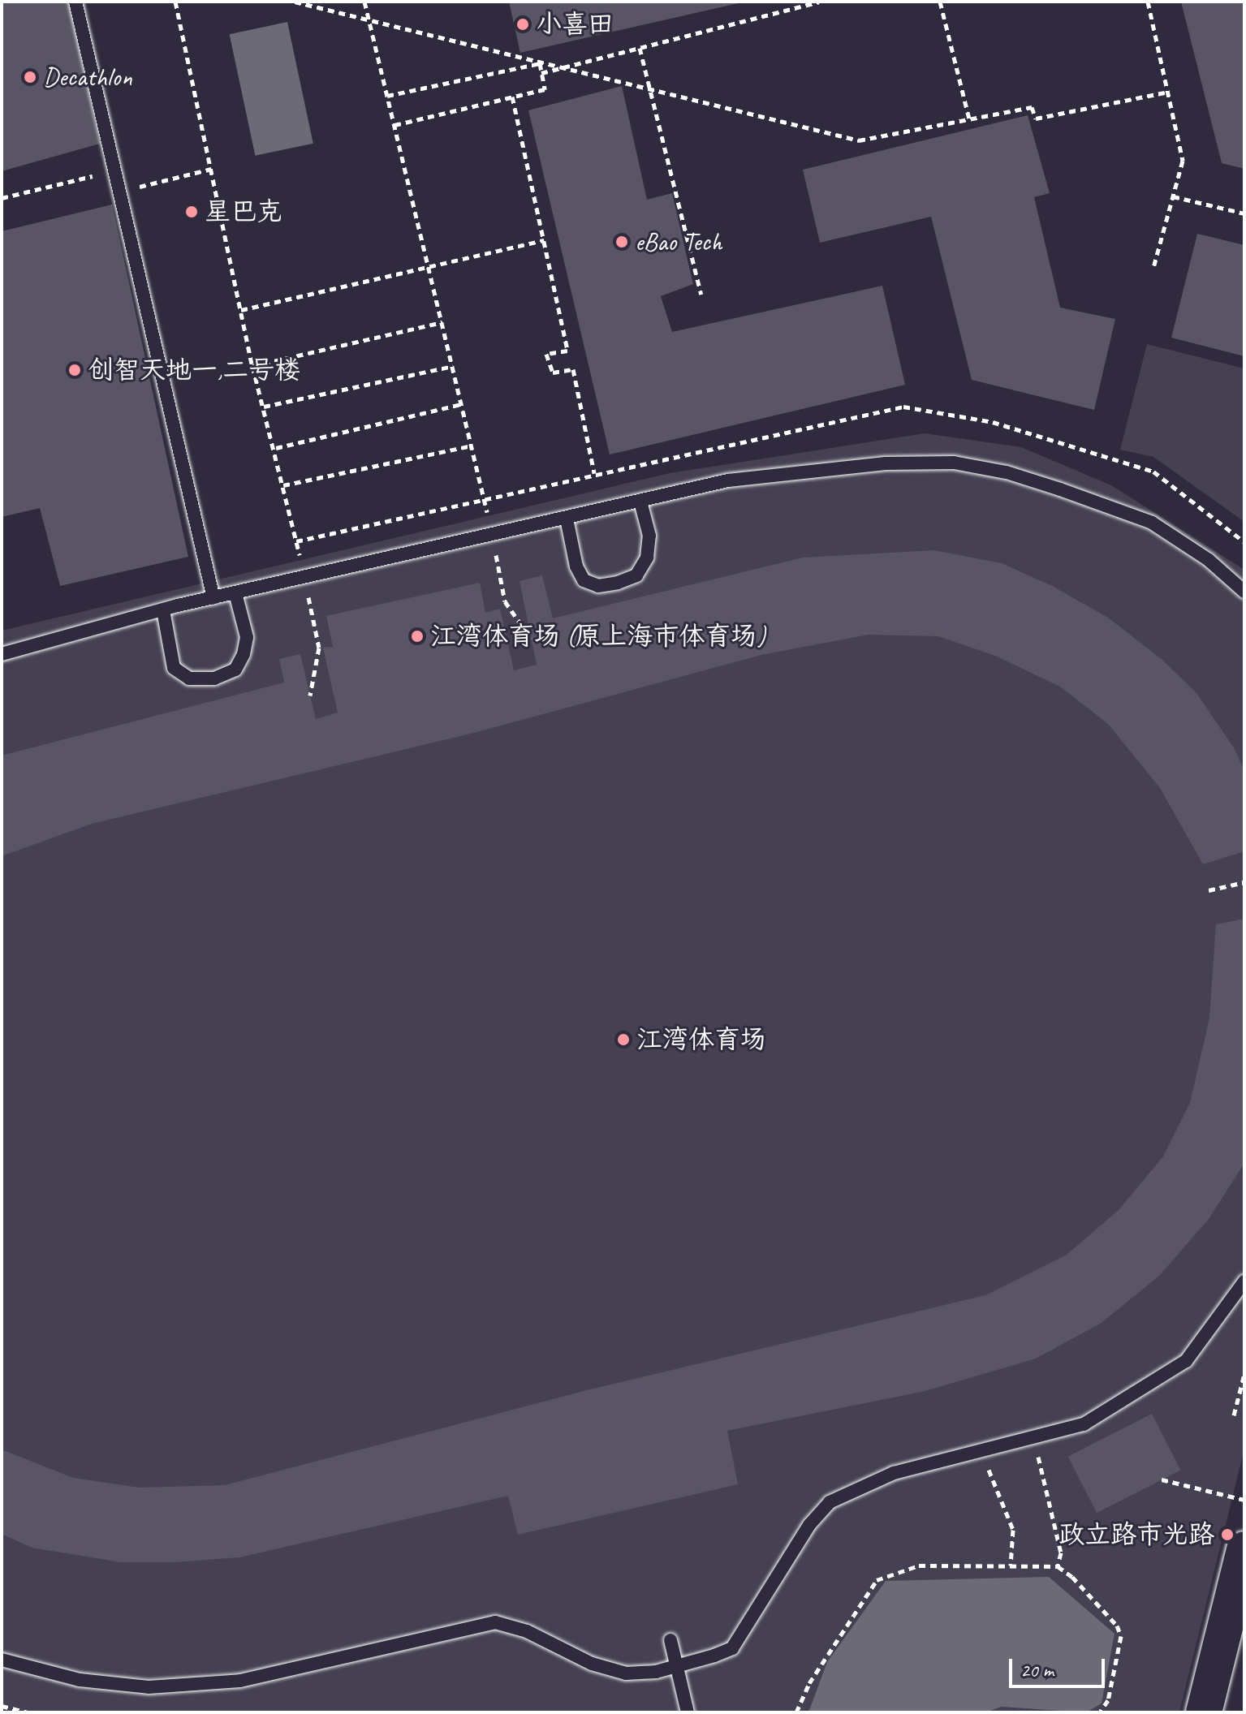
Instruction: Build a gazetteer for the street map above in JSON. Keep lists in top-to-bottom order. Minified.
{"places":["小喜田","Decathlon","星巴克","eBao Tech","创智天地一,二号楼","江湾体育场 (原上海市体育场)","江湾体育场","政立路市光路"],"scale_bar":"20 m"}
